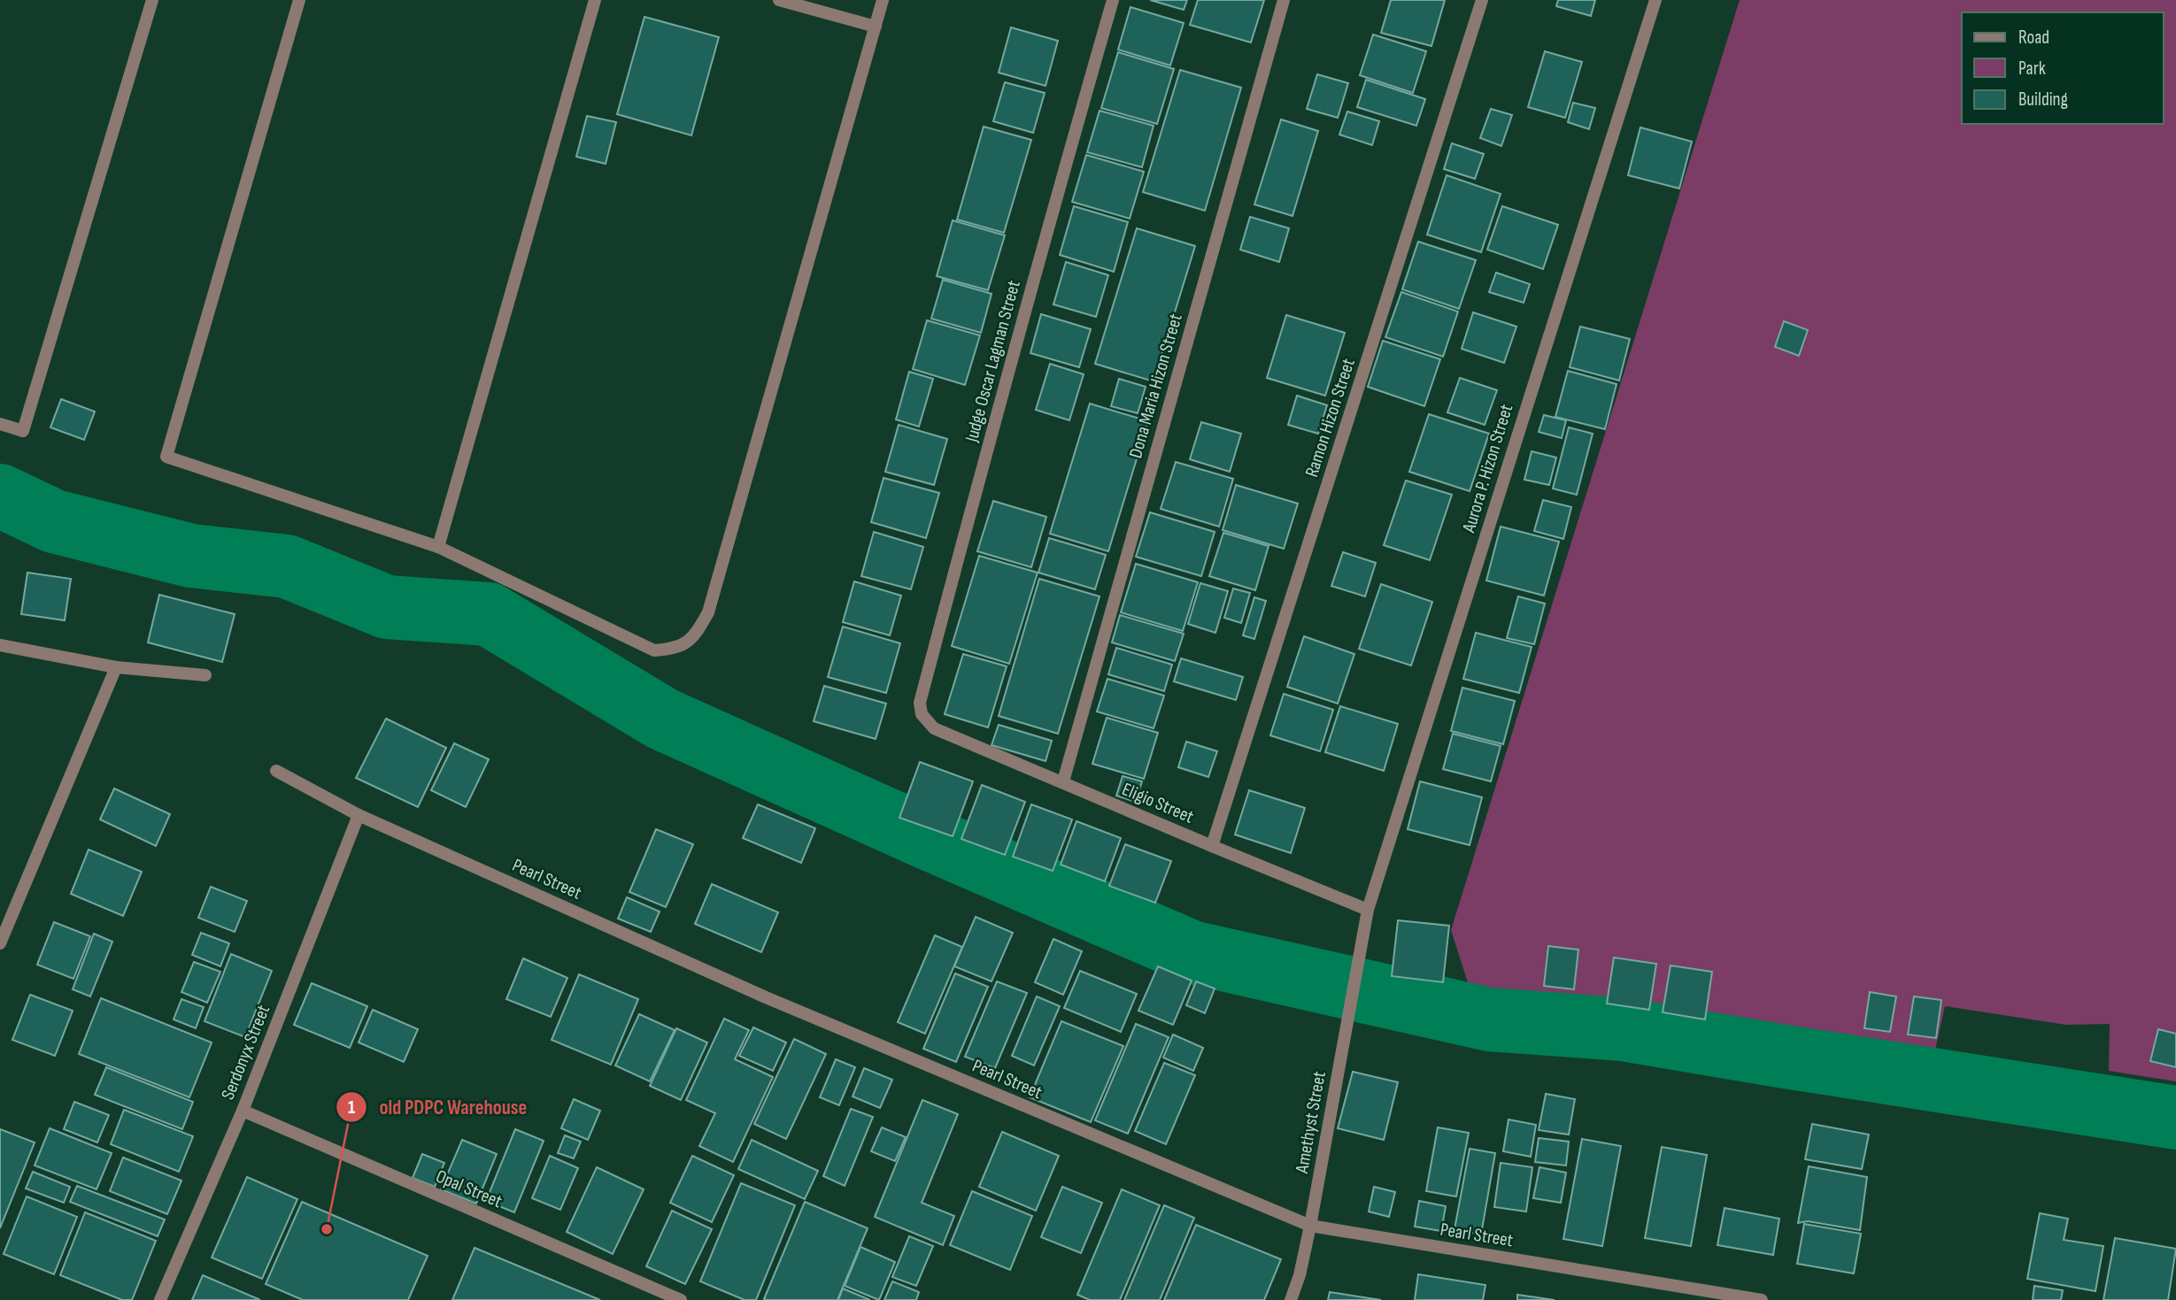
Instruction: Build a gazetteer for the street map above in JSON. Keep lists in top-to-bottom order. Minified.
{"streets":{"street":["Judge Oscar Lagman Street","Dona Maria Hizon Street","Ramon Hizon Street","Aurora P. Hizon Street","Eligio Street","Pearl Street","Serdonyx Street","Amethyst Street","Opal Street"]},"crossings":[["Judge Oscar Lagman Street","Eligio Street"],["Dona Maria Hizon Street","Eligio Street"],["Ramon Hizon Street","Eligio Street"],["Aurora P. Hizon Street","Eligio Street"],["Aurora P. Hizon Street","Amethyst Street"],["Pearl Street","Serdonyx Street"],["Pearl Street","Amethyst Street"],["Serdonyx Street","Opal Street"]],"places":["old PDPC Warehouse"],"legend":["Road","Park","Building"]}
